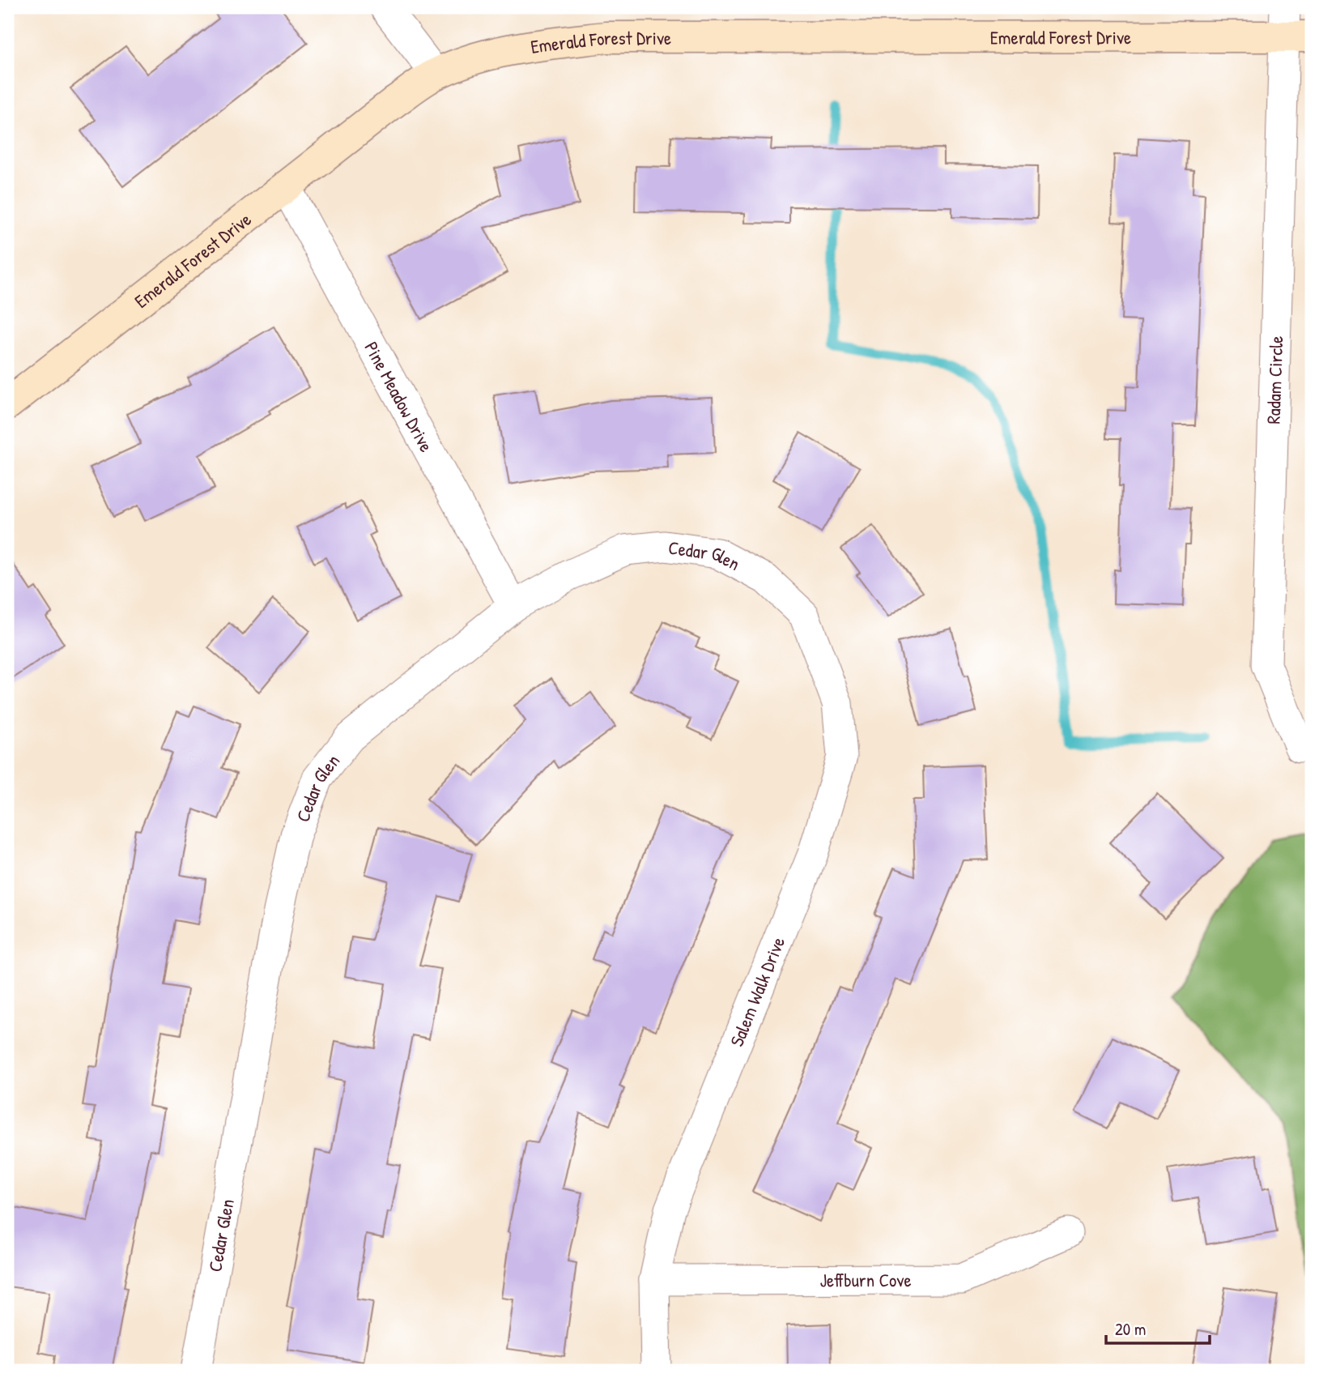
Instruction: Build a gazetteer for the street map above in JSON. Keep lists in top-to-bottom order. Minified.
{"streets":{"street":["Emerald Forest Drive","Radam Circle","Pine Meadow Drive","Cedar Glen","Salem Walk Drive","Jeffburn Cove"]},"crossings":[["Emerald Forest Drive","Radam Circle"],["Emerald Forest Drive","Pine Meadow Drive"],["Pine Meadow Drive","Cedar Glen"],["Cedar Glen","Salem Walk Drive"],["Salem Walk Drive","Jeffburn Cove"]],"scale_bar":"20 m"}
